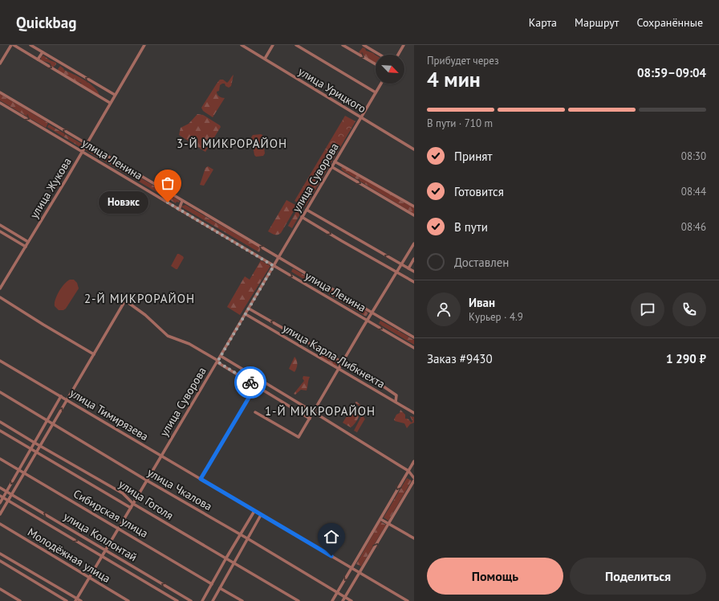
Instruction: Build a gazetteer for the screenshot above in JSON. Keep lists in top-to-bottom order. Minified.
{"streets":{"street":["улица Урицкого","улица Ленина","улица Суворова","улица Жукова","улица Карла Либкнехта","улица Тимирязева","улица Чкалова","улица Гоголя","Сибирская улица","улица Коллонтай","Молодёжная улица"]},"crossings":[["улица Урицкого","улица Суворова"],["улица Ленина","улица Суворова"],["улица Ленина","улица Жукова"],["улица Суворова","улица Карла Либкнехта"],["улица Суворова","улица Тимирязева"],["улица Суворова","улица Чкалова"],["улица Суворова","улица Гоголя"],["улица Суворова","Сибирская улица"],["улица Суворова","улица Коллонтай"],["улица Суворова","Молодёжная улица"]],"districts":["3-Й МИКРОРАЙОН","2-Й МИКРОРАЙОН","1-Й МИКРОРАЙОН"],"places":["Новэкс"],"north":"bottom right","page":{"header":"Quickbag","nav":["Карта","Маршрут","Сохранённые"],"heading":["4 мин","Прибудет через","08:59–09:04"],"panel":["Иван","Курьер · 4.9","Заказ #9430","1 290 ₽"],"bar":"В пути · 710 m","list":[["Принят","08:30"],["Готовится","08:44"],["В пути","08:46"],"Доставлен"],"bubble":"Новэкс","buttons":["Помощь","Поделиться"]}}
